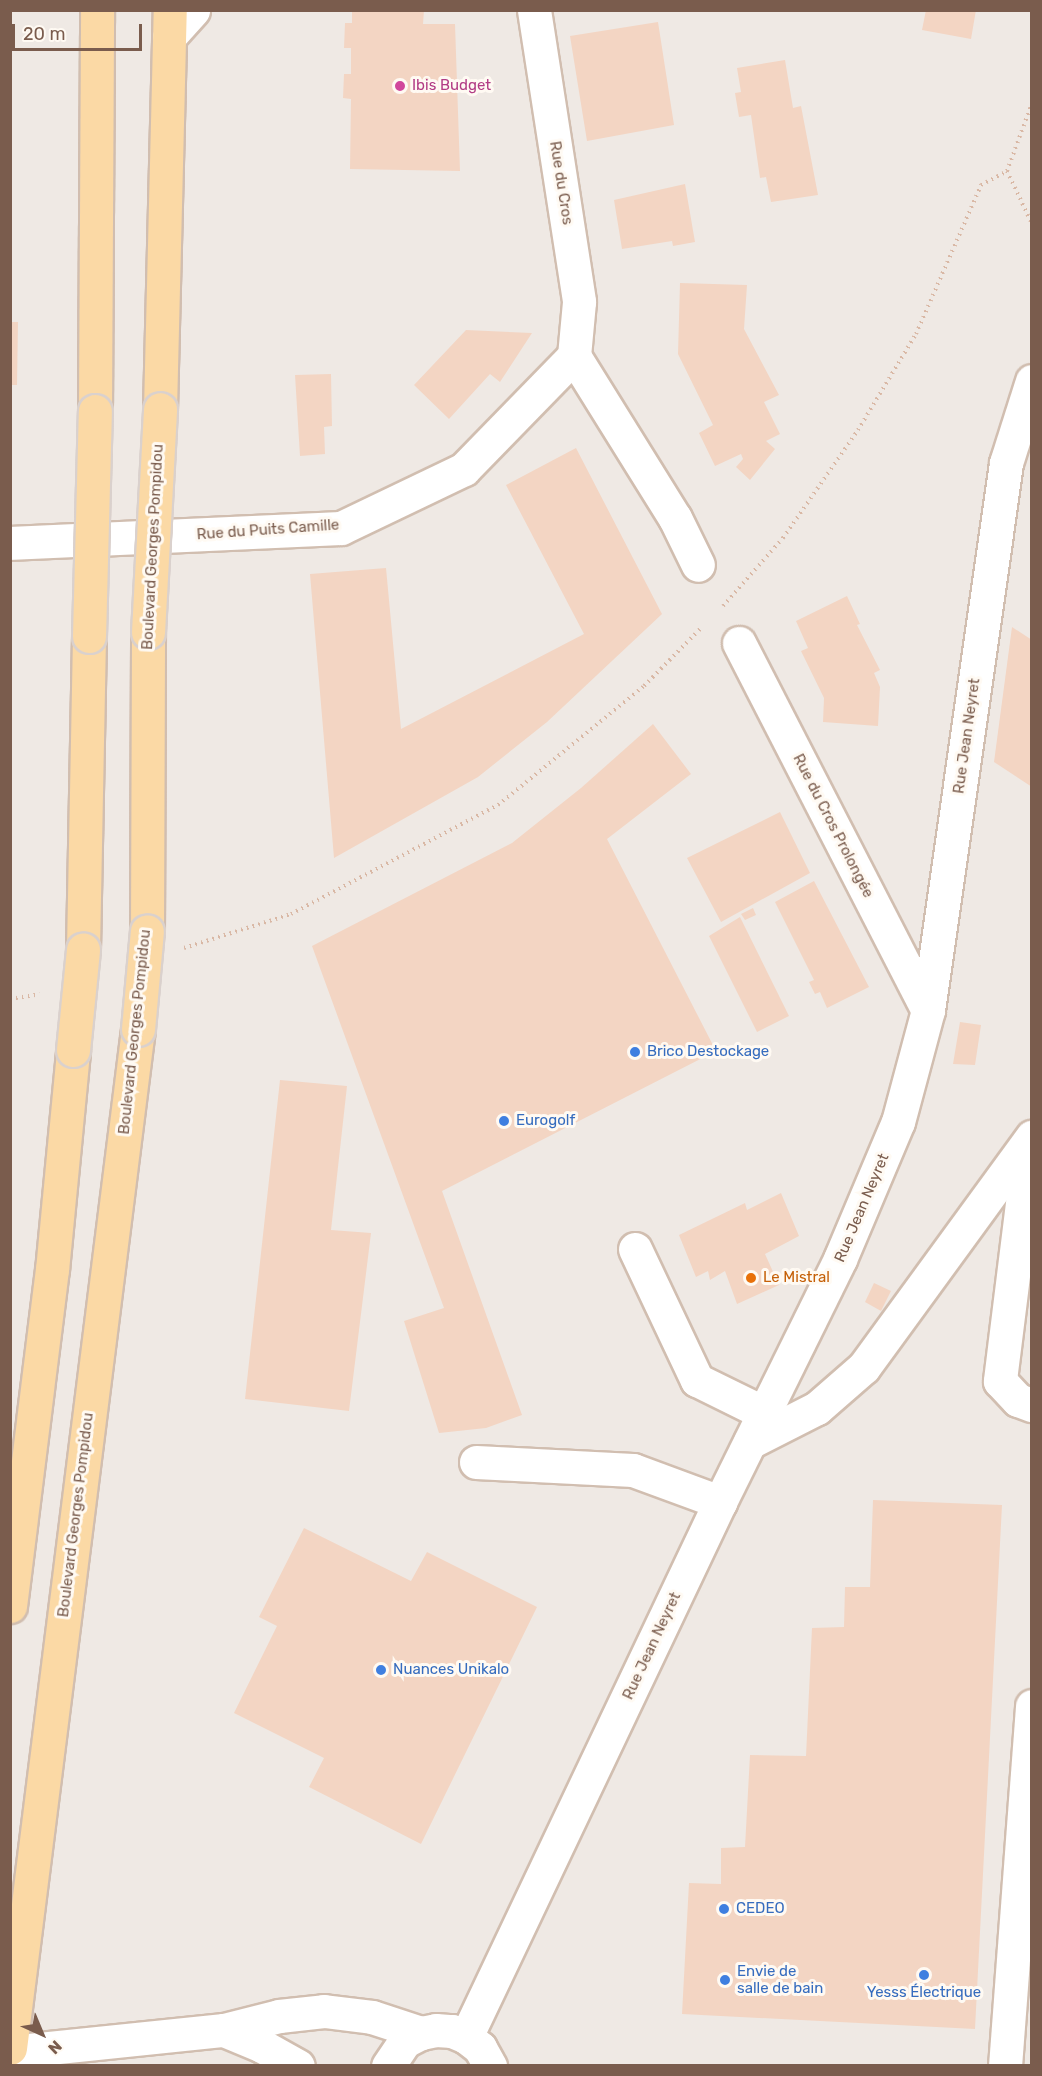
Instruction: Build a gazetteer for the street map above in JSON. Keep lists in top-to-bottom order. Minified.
{"streets":{"main road":["Boulevard Georges Pompidou"],"street":["Rue du Cros","Rue du Puits Camille","Rue Jean Neyret","Rue du Cros Prolongée"]},"crossings":[["Rue du Cros","Rue du Puits Camille"],["Rue Jean Neyret","Rue du Cros Prolongée"]],"places":["Ibis Budget","Brico Destockage","Eurogolf","Le Mistral","Nuances Unikalo","CEDEO","Yesss Électrique","Envie de salle de bain"],"scale_bar":"20 m","north":"bottom right"}
